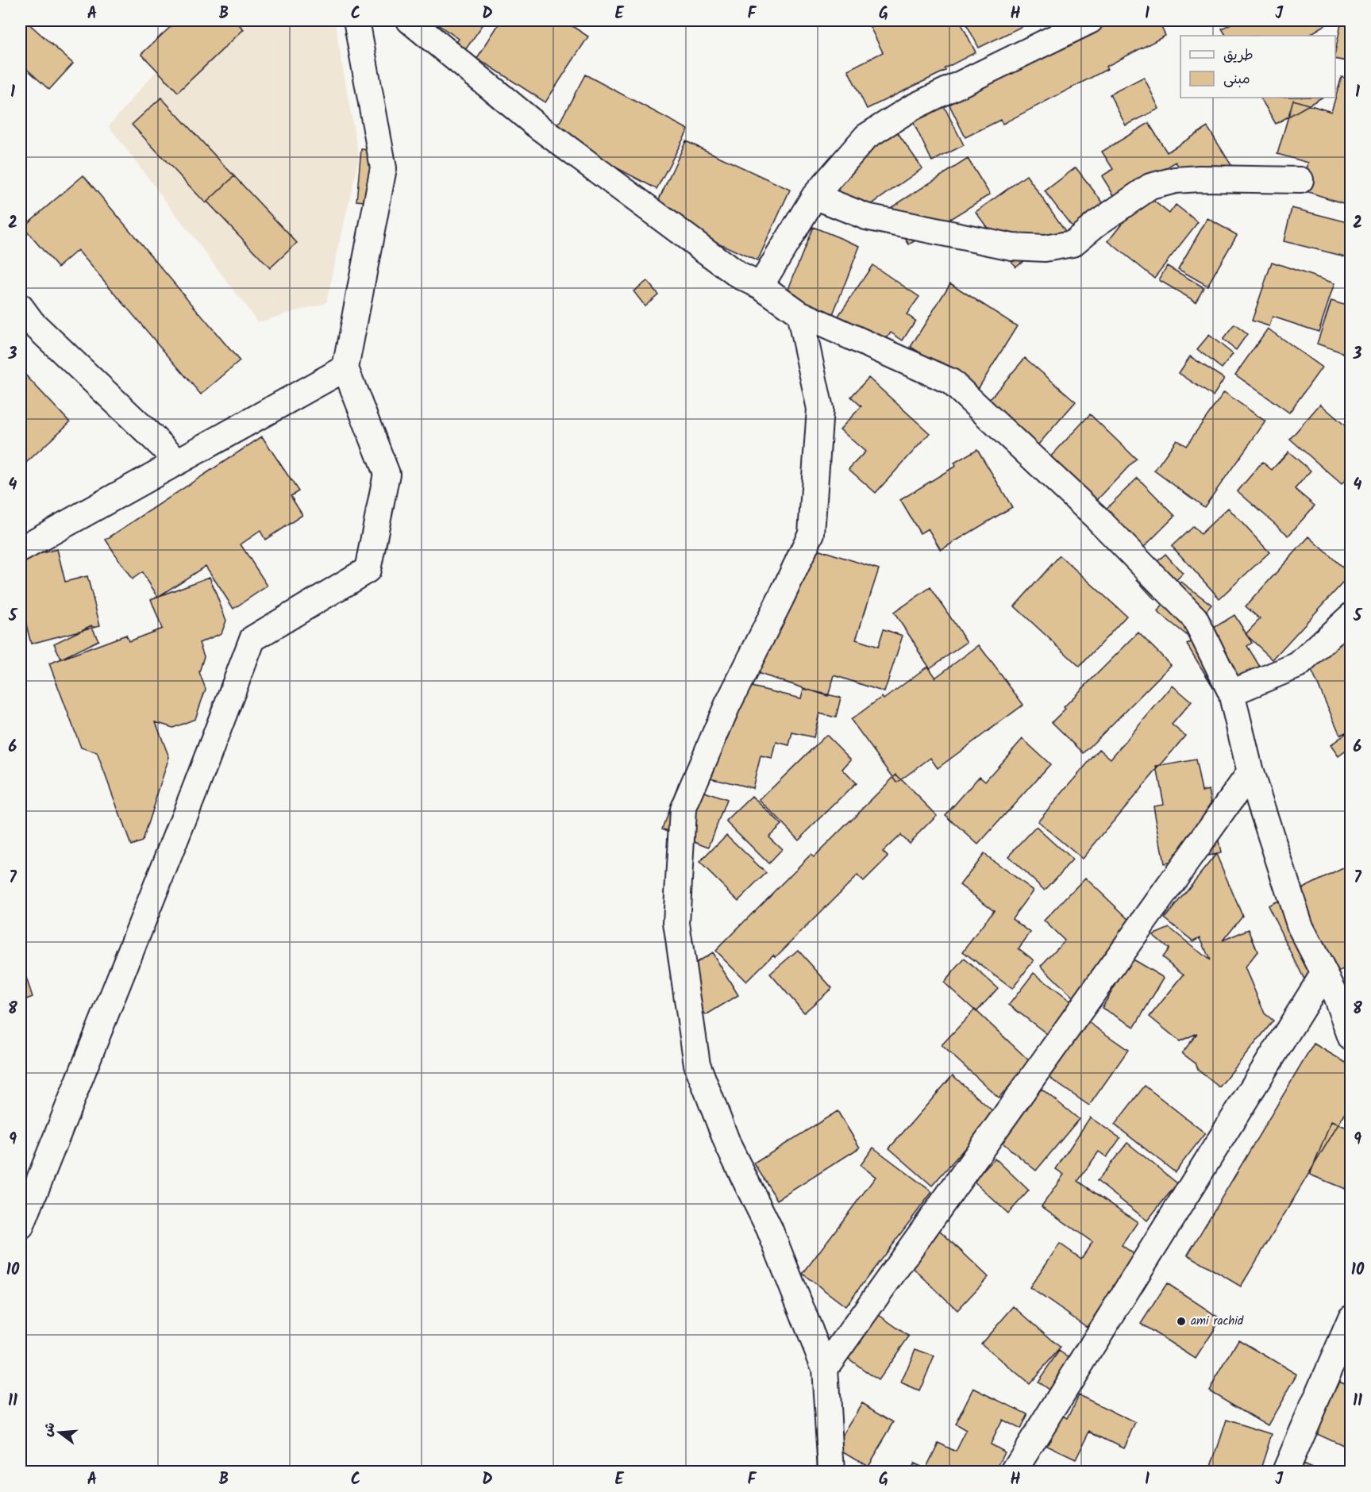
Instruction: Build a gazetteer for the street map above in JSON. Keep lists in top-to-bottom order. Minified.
{"places":["ami rachid"],"legend":["طريق","مبنى"],"north":"left","grid":{"columns":["A","B","C","D","E","F","G","H","I","J"],"rows":["1","2","3","4","5","6","7","8","9","10","11"]}}
